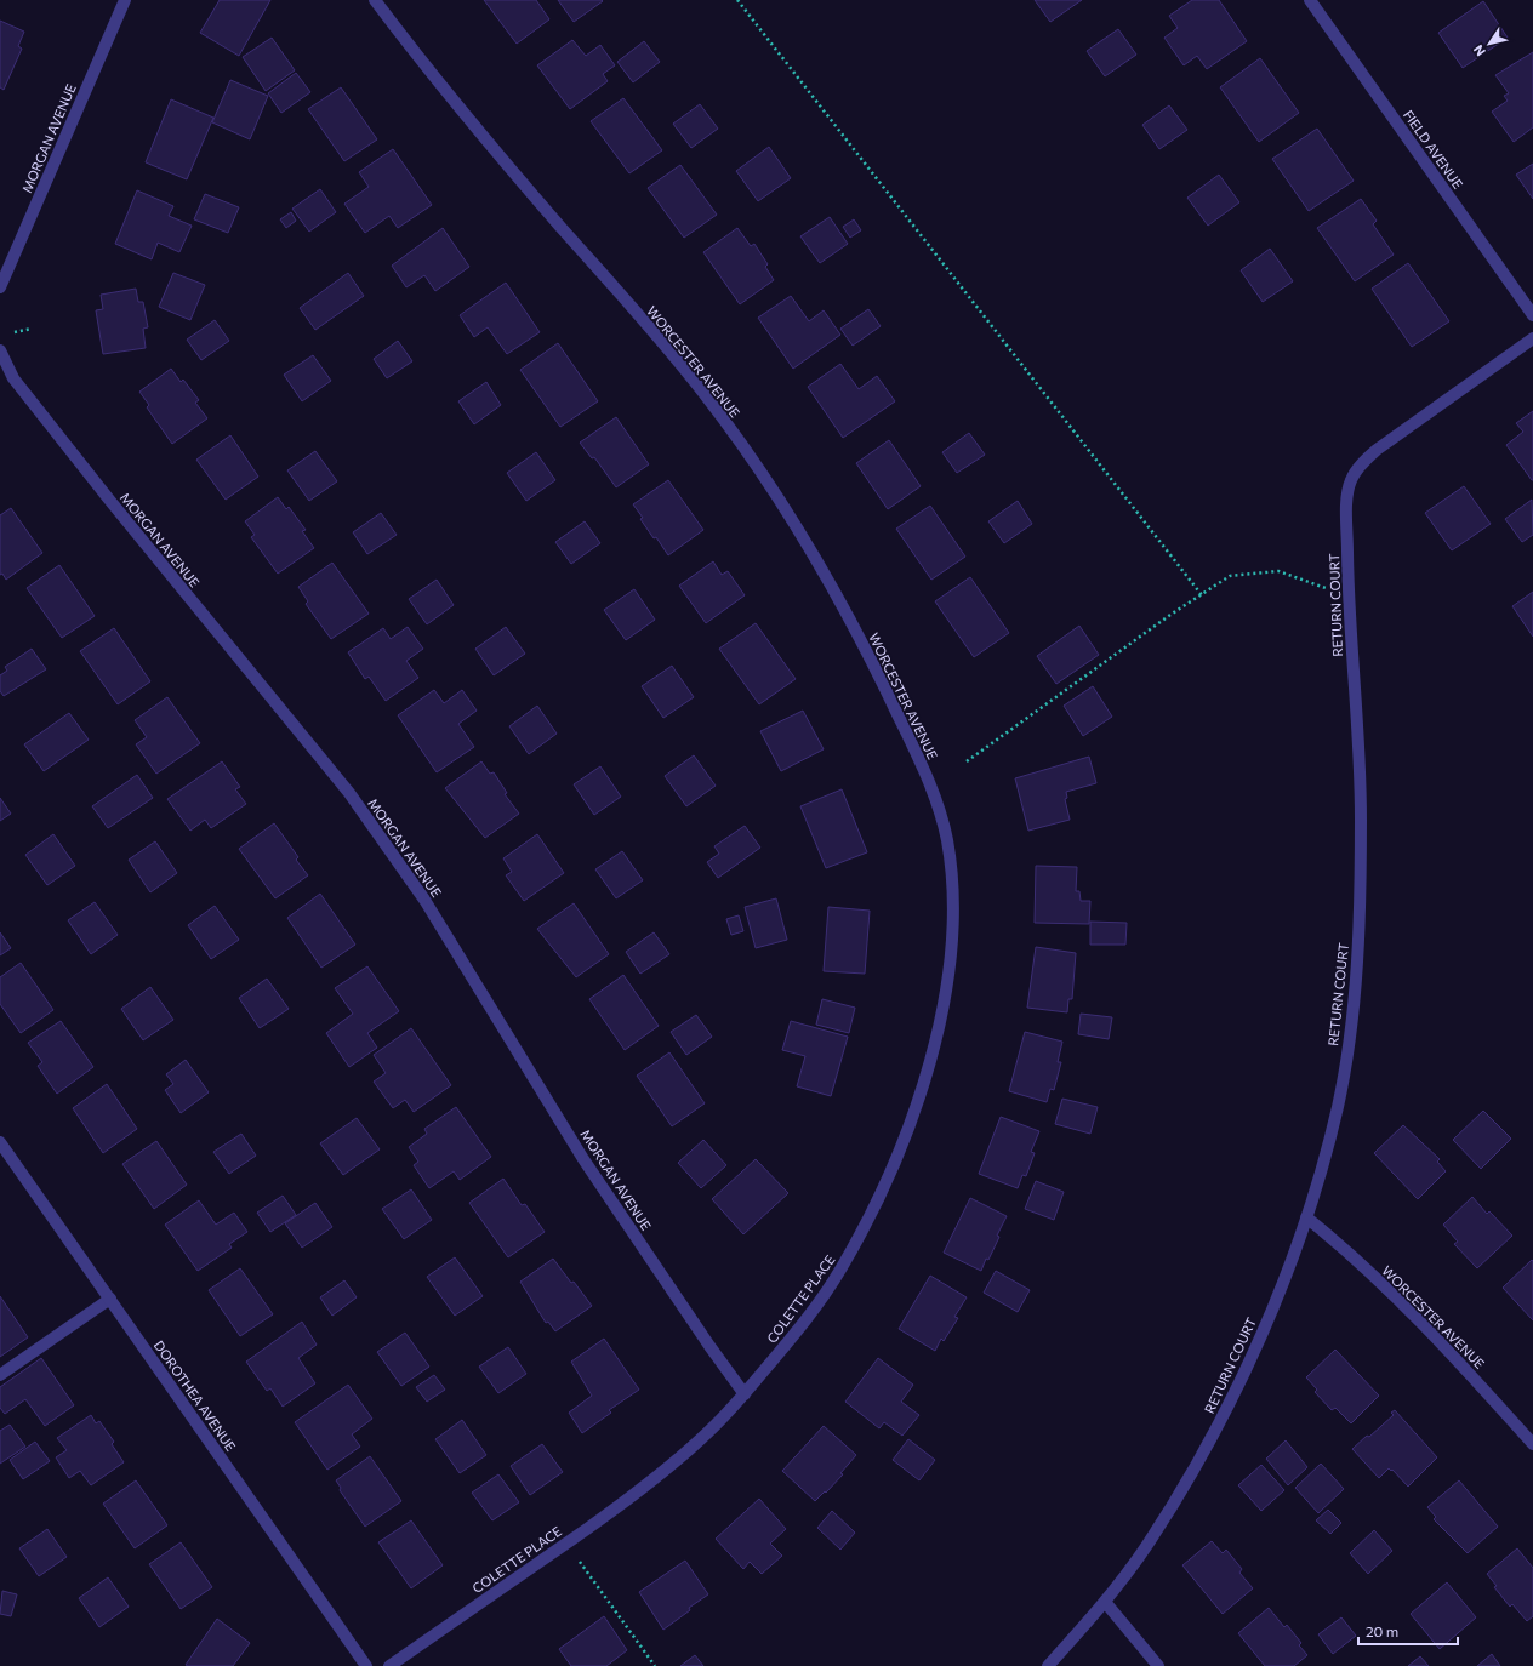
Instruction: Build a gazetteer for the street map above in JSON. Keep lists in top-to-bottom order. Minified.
{"streets":{"street":["MORGAN AVENUE","FIELD AVENUE","WORCESTER AVENUE","RETURN COURT","COLETTE PLACE","DOROTHEA AVENUE"]},"crossings":[["MORGAN AVENUE","COLETTE PLACE"],["WORCESTER AVENUE","RETURN COURT"],["WORCESTER AVENUE","COLETTE PLACE"]],"scale_bar":"20 m","north":"bottom left"}
